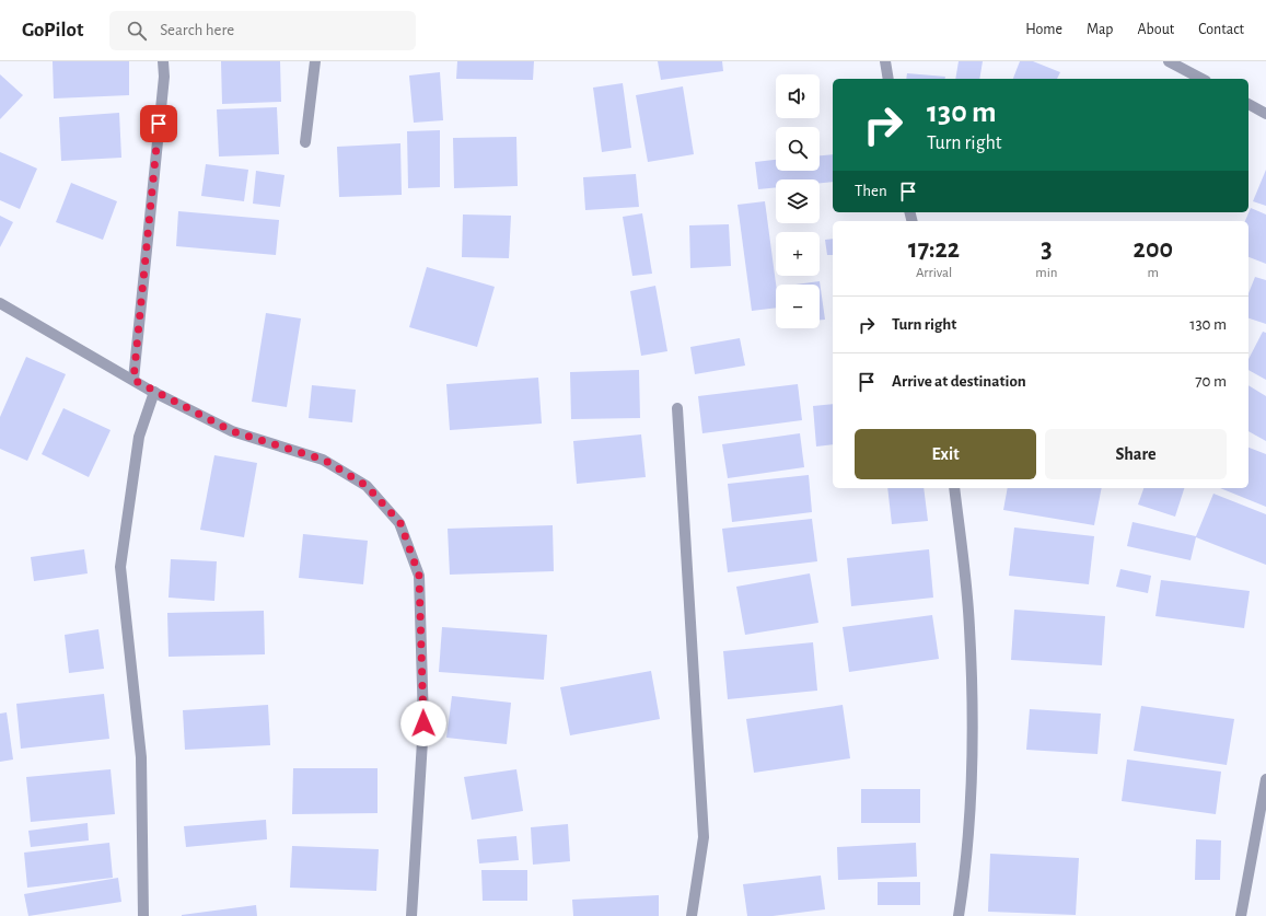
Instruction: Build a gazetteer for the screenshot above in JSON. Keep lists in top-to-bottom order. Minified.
{"page":{"header":"GoPilot","search":"Search here","nav":["Home","Map","About","Contact"],"map_buttons":["+","−"],"turn":["130 m","Turn right"],"then":"Then","eta":["17:22","Arrival","3","min","200","m"],"list":[{"name":"Turn right","value":"130 m"},{"name":"Arrive at destination","value":"70 m"}],"buttons":["Exit","Share"]}}
